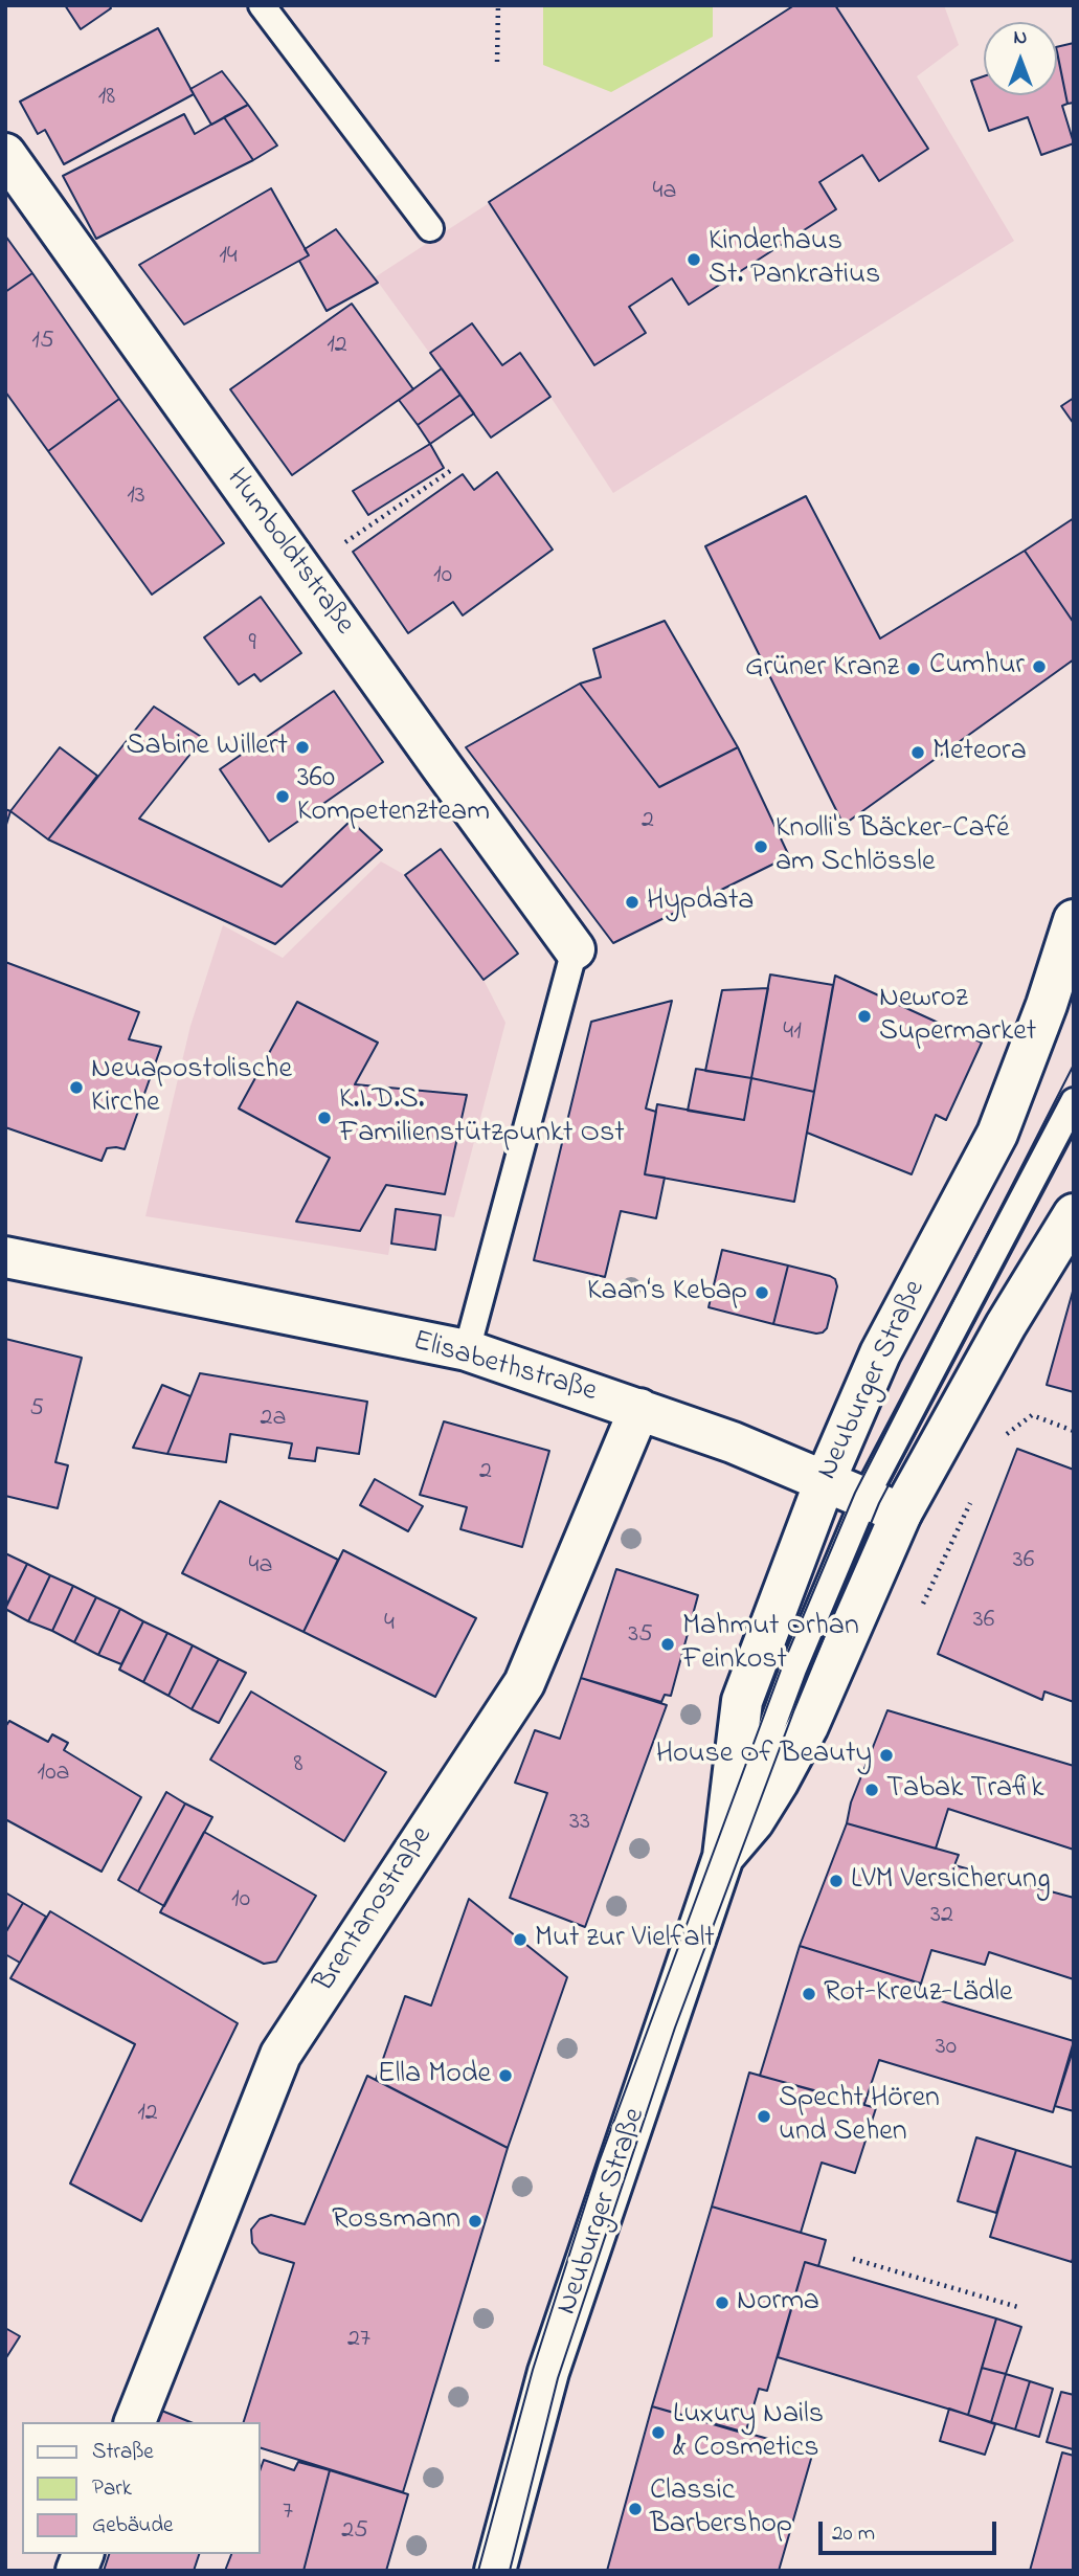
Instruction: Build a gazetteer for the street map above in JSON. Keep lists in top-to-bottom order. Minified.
{"streets":{"street":["Humboldtstraße","Elisabethstraße","Neuburger Straße","Brentanostraße"]},"crossings":[["Elisabethstraße","Neuburger Straße"],["Elisabethstraße","Brentanostraße"]],"places":["Kinderhaus St. Pankratius","Cumhur","Grüner Kranz","Sabine Willert","Meteora","360 Kompetenzteam","Knolli's Bäcker-Café am Schlössle","Hypdata","Newroz Supermarket","Neuapostolische Kirche","K.I.D.S. Familienstützpunkt Ost","Kaan‘s Kebap","Mahmut Orhan Feinkost","House Of Beauty","Tabak Trafik","LVM Versicherung","Mut zur Vielfalt","Rot-Kreuz-Lädle","Ella Mode","Specht Hören und Sehen","Rossmann","Norma","Luxury Nails & Cosmetics","Classic Barbershop"],"house_numbers":["18","4a","14","15","12","13","10","9","2","41","5","2a","2","36","4a","36","4","35","8","10a","33","10","32","30","12","27","7","25"],"legend":["Straße","Park","Gebäude"],"scale_bar":"20 m","north":"top"}
